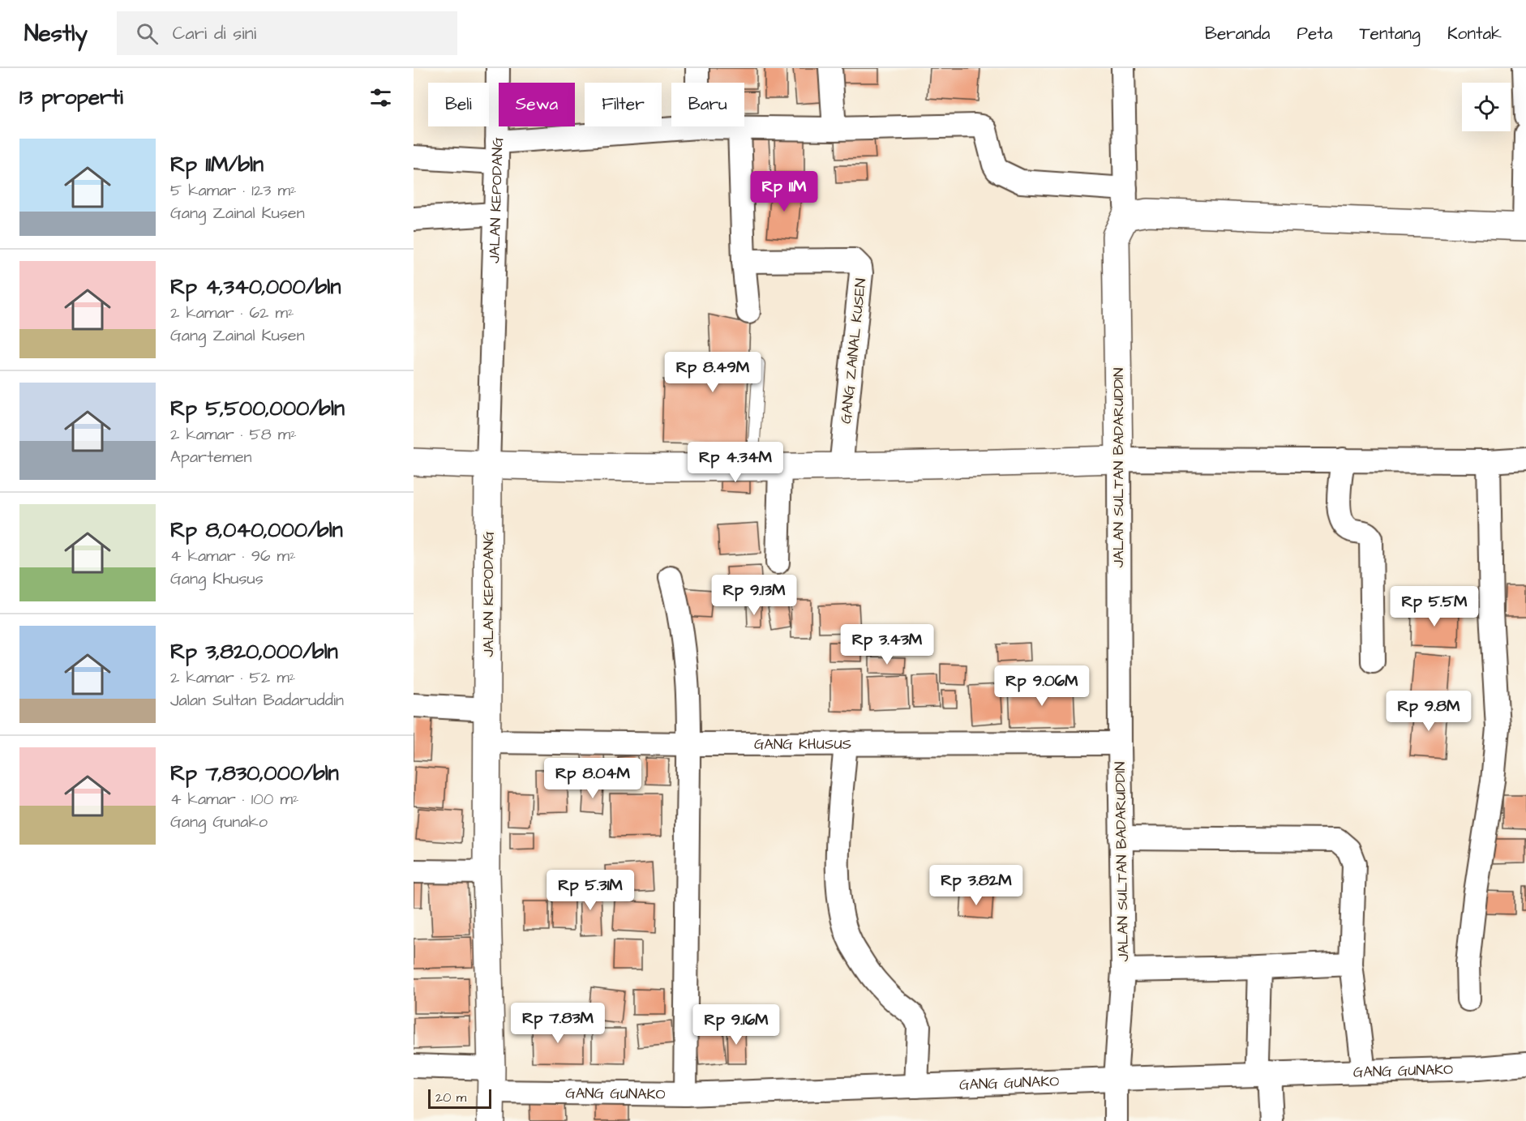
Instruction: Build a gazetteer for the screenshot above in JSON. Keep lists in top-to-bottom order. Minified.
{"streets":{"street":["JALAN KEPODANG","GANG ZAINAL KUSEN","JALAN SULTAN BADARUDDIN","GANG KHUSUS","GANG GUNAKO"]},"crossings":[["JALAN KEPODANG","GANG KHUSUS"],["JALAN KEPODANG","GANG GUNAKO"],["JALAN SULTAN BADARUDDIN","GANG KHUSUS"],["JALAN SULTAN BADARUDDIN","GANG GUNAKO"]],"scale_bar":"20 m","page":{"header":"Nestly","search":"Cari di sini","nav":["Beranda","Peta","Tentang","Kontak"],"heading":"13 properti","chip":["Beli","Sewa","Filter","Baru"],"list":[{"name":"Rp 11M/bln","note":"5 kamar · 123 m² · Gang Zainal Kusen"},{"name":"Rp 4,340,000/bln","note":"2 kamar · 62 m² · Gang Zainal Kusen"},{"name":"Rp 5,500,000/bln","note":"2 kamar · 58 m² · Apartemen"},{"name":"Rp 8,040,000/bln","note":"4 kamar · 96 m² · Gang Khusus"},{"name":"Rp 3,820,000/bln","note":"2 kamar · 52 m² · Jalan Sultan Badaruddin"},{"name":"Rp 7,830,000/bln","note":"4 kamar · 100 m² · Gang Gunako"}],"price":["Rp 11M","Rp 8.49M","Rp 4.34M","Rp 9.13M","Rp 5.5M","Rp 3.43M","Rp 9.06M","Rp 9.8M","Rp 8.04M","Rp 3.82M","Rp 5.31M","Rp 7.83M","Rp 9.16M"],"scale":"20 m"}}
